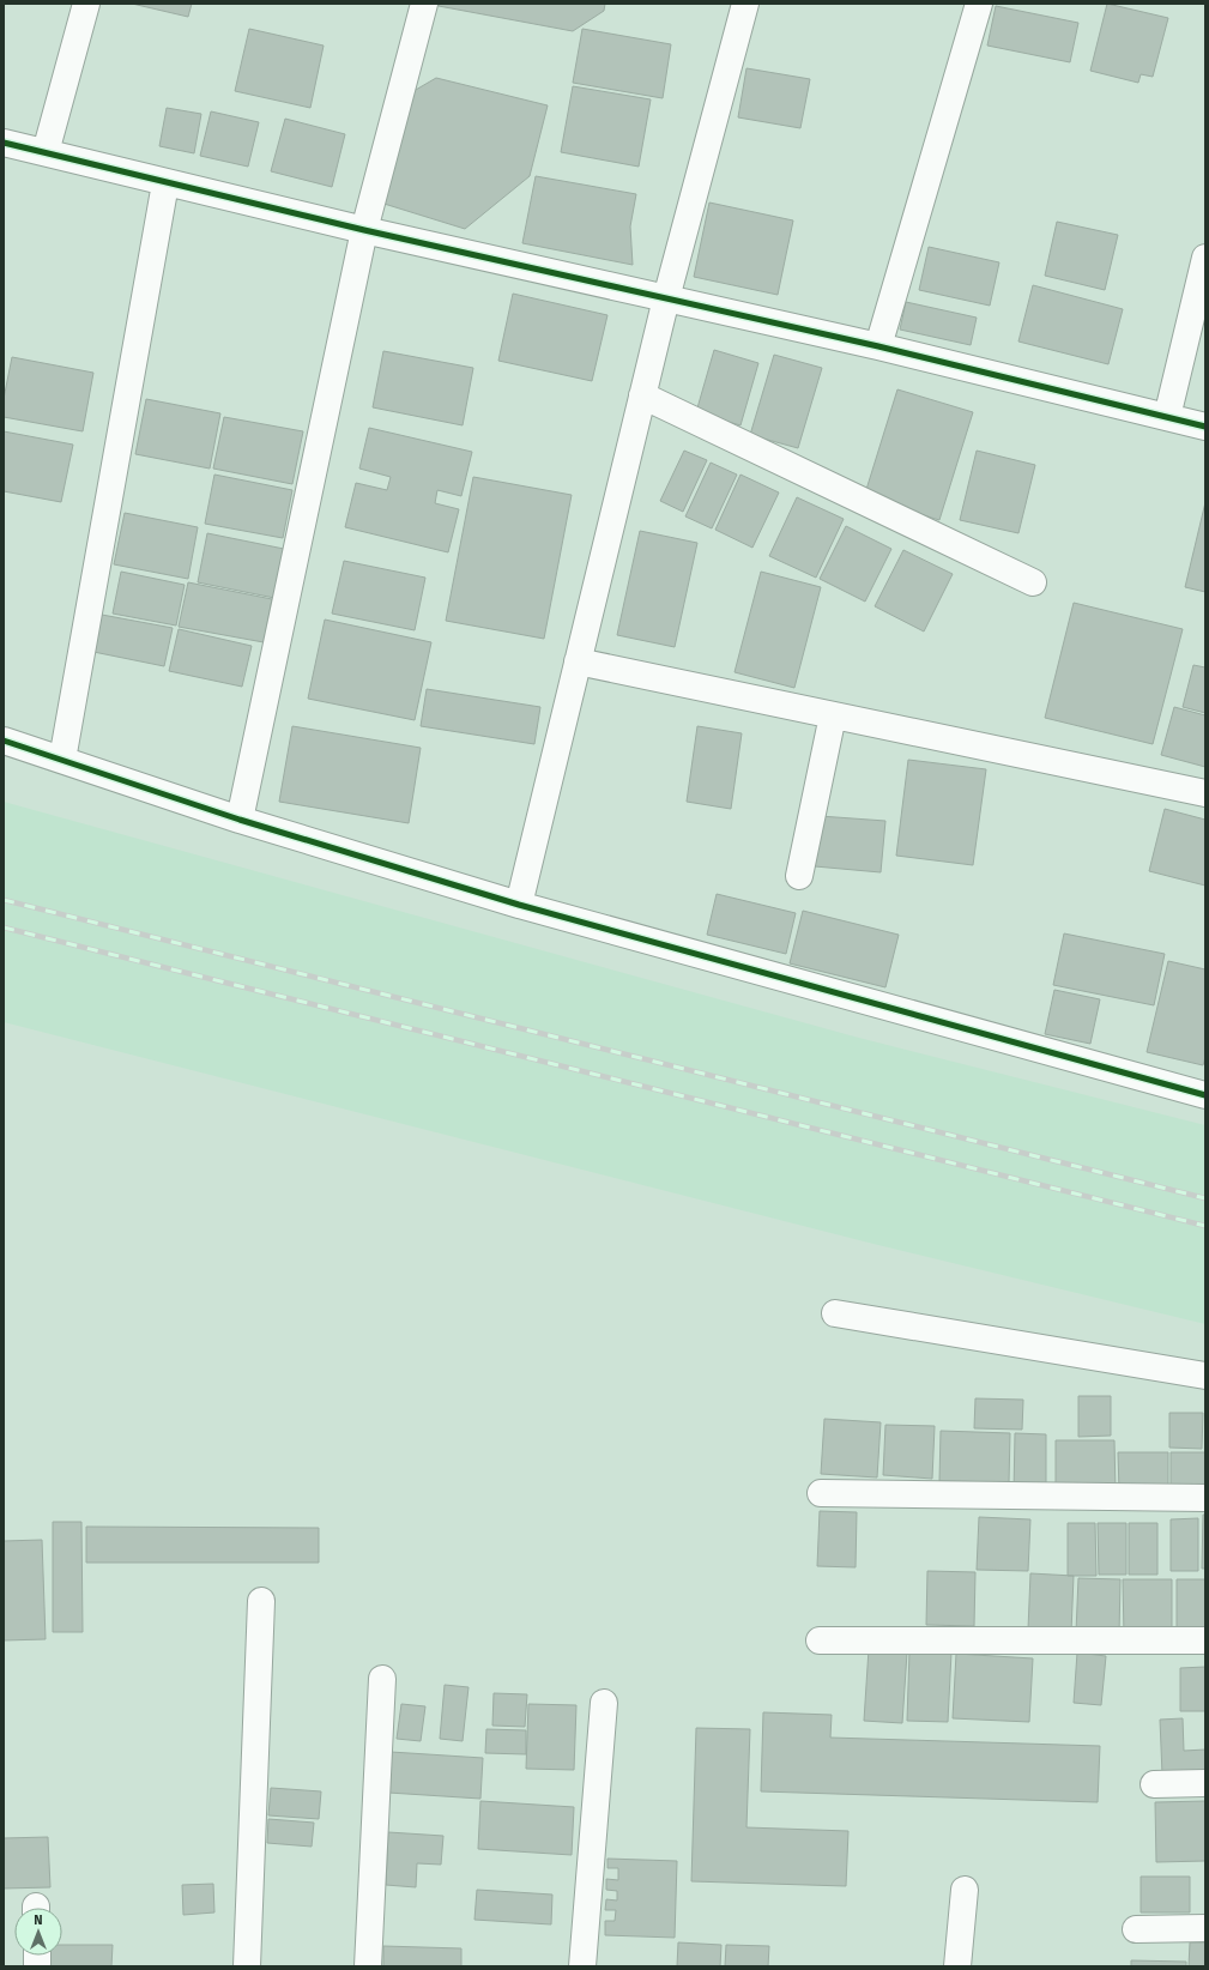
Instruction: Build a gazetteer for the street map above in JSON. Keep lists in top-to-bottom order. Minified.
{"north":"top"}
